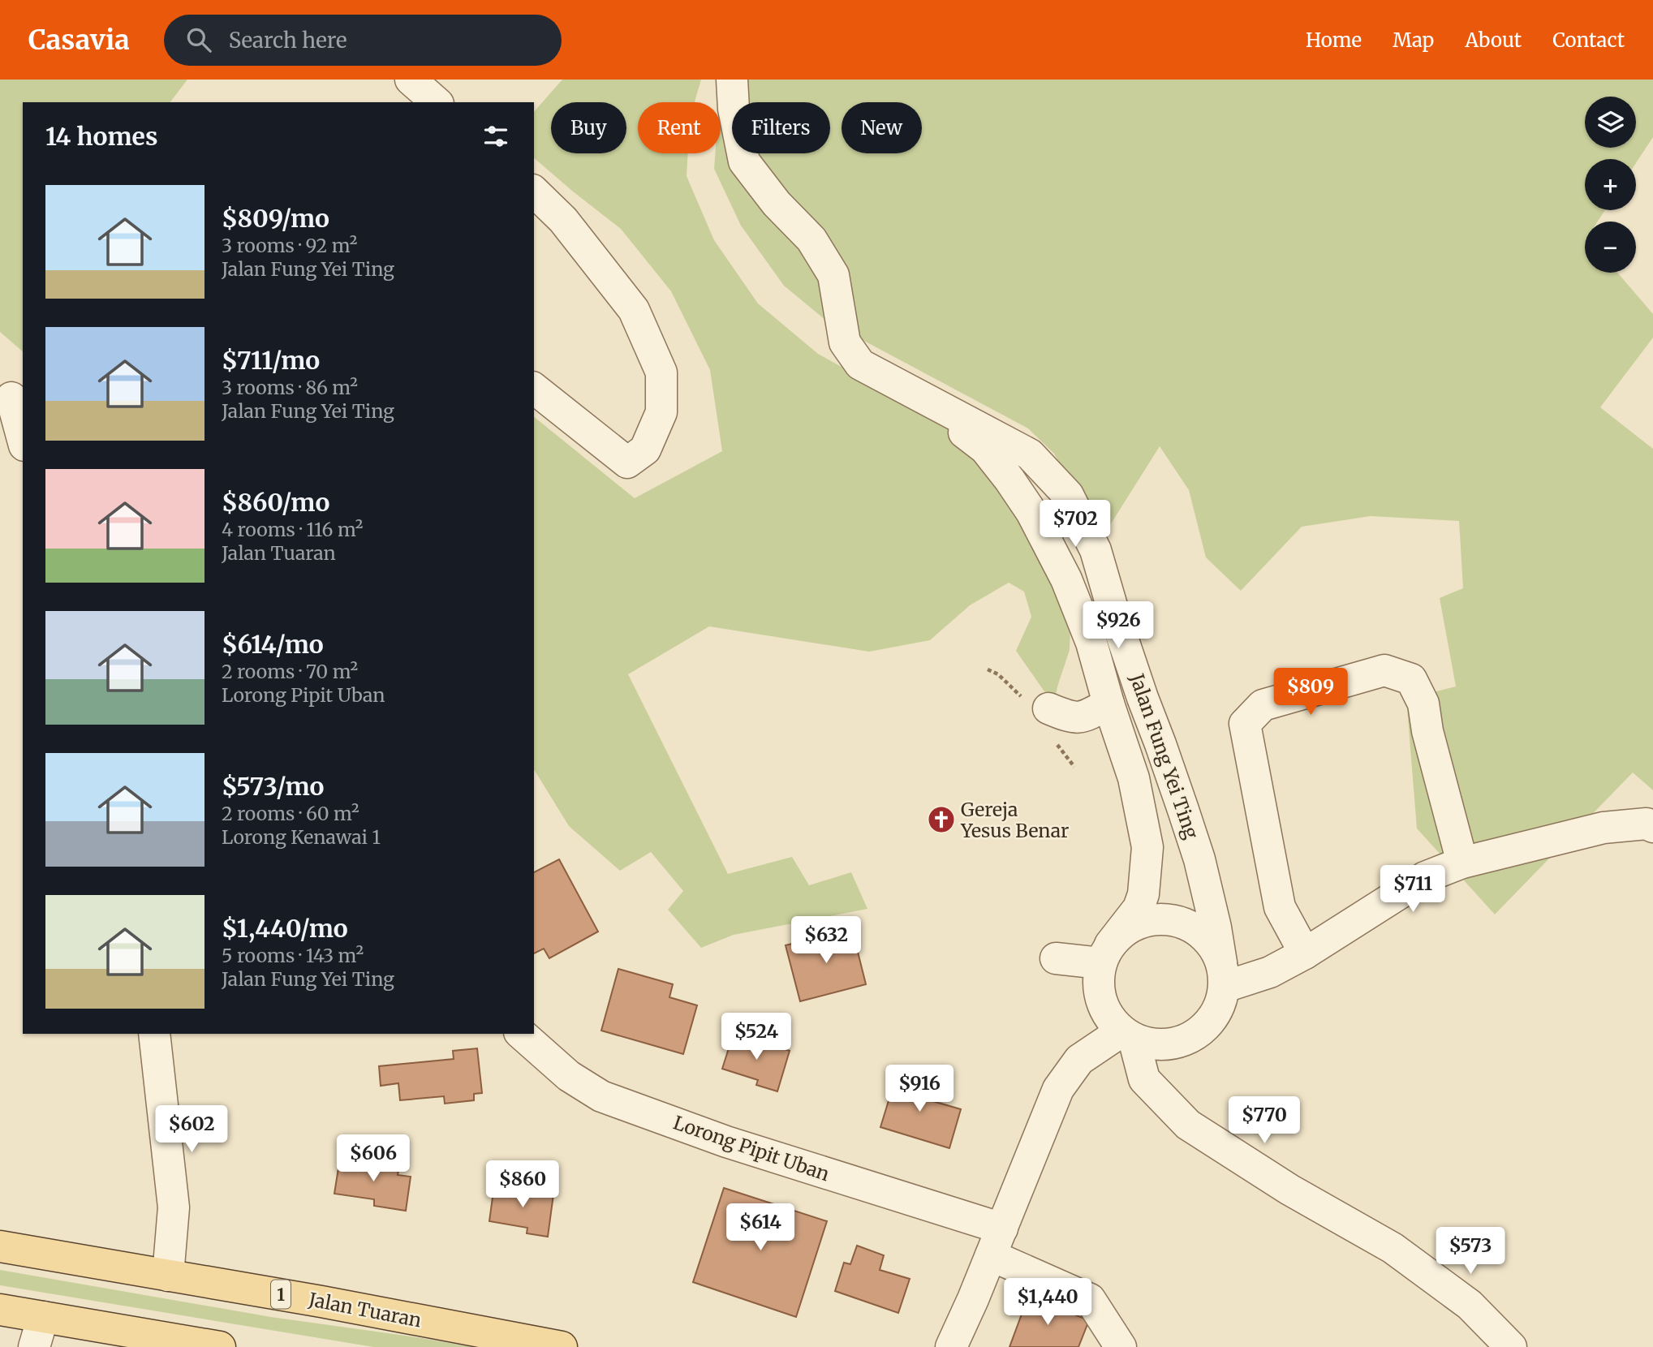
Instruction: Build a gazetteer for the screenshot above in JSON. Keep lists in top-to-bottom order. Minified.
{"streets":{"main road":["1","Jalan Tuaran"],"street":["Jalan Fung Yei Ting","Lorong Pipit Uban"]},"places":{"church":["Gereja Yesus Benar"]},"page":{"header":"Casavia","search":"Search here","nav":["Home","Map","About","Contact"],"map_buttons":["+","−"],"chip":["Buy","Rent","Filters","New"],"heading":"14 homes","list":[{"name":"$809/mo","note":"3 rooms · 92 m² · Jalan Fung Yei Ting"},{"name":"$711/mo","note":"3 rooms · 86 m² · Jalan Fung Yei Ting"},{"name":"$860/mo","note":"4 rooms · 116 m² · Jalan Tuaran"},{"name":"$614/mo","note":"2 rooms · 70 m² · Lorong Pipit Uban"},{"name":"$573/mo","note":"2 rooms · 60 m² · Lorong Kenawai 1"},{"name":"$1,440/mo","note":"5 rooms · 143 m² · Jalan Fung Yei Ting"}],"price":["$702","$926","$809","$711","$632","$524","$916","$770","$602","$606","$860","$614","$573","$1,440"]}}
